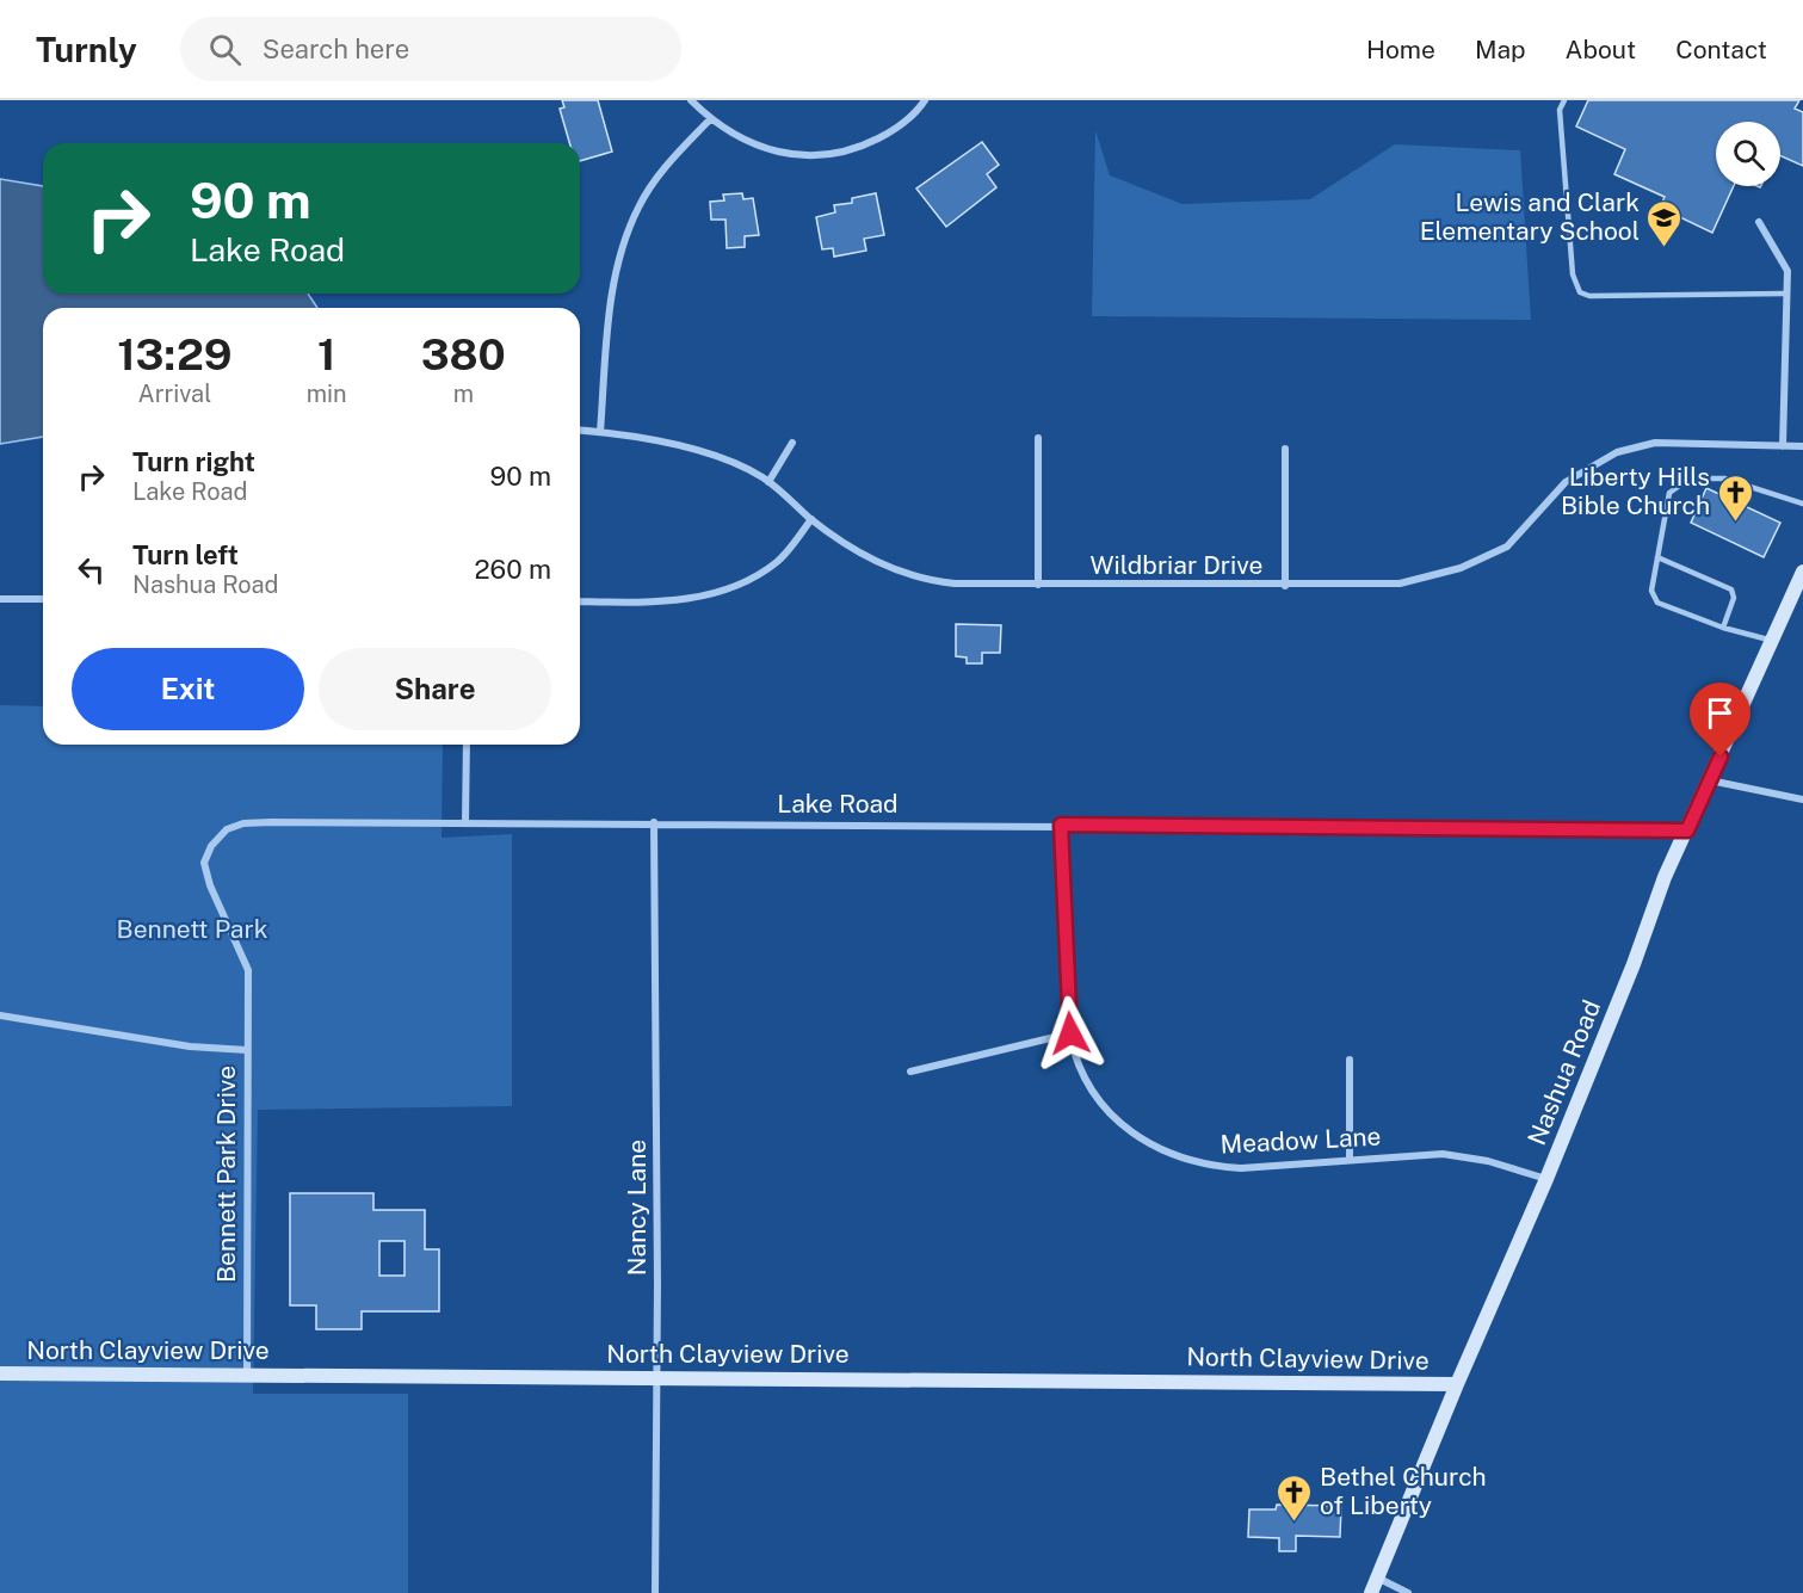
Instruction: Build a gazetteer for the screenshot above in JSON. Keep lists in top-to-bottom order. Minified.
{"streets":{"street":["Wildbriar Drive","Lake Road","Nashua Road","Meadow Lane","Bennett Park Drive","Nancy Lane","North Clayview Drive"]},"crossings":[["Lake Road","Nashua Road"],["Lake Road","Meadow Lane"],["Lake Road","Bennett Park Drive"],["Lake Road","Nancy Lane"],["Nashua Road","Meadow Lane"],["Nashua Road","North Clayview Drive"],["Bennett Park Drive","North Clayview Drive"],["Nancy Lane","North Clayview Drive"]],"parks":["Bennett Park"],"places":{"school or university":["Lewis and Clark Elementary School"],"church":["Liberty Hills Bible Church","Bethel Church of Liberty"]},"page":{"header":"Turnly","search":"Search here","nav":["Home","Map","About","Contact"],"turn":["90 m","Lake Road"],"eta":["13:29","Arrival","1","min","380","m"],"list":[{"name":"Turn right","note":"Lake Road","value":"90 m"},{"name":"Turn left","note":"Nashua Road","value":"260 m"}],"buttons":["Exit","Share"]}}
